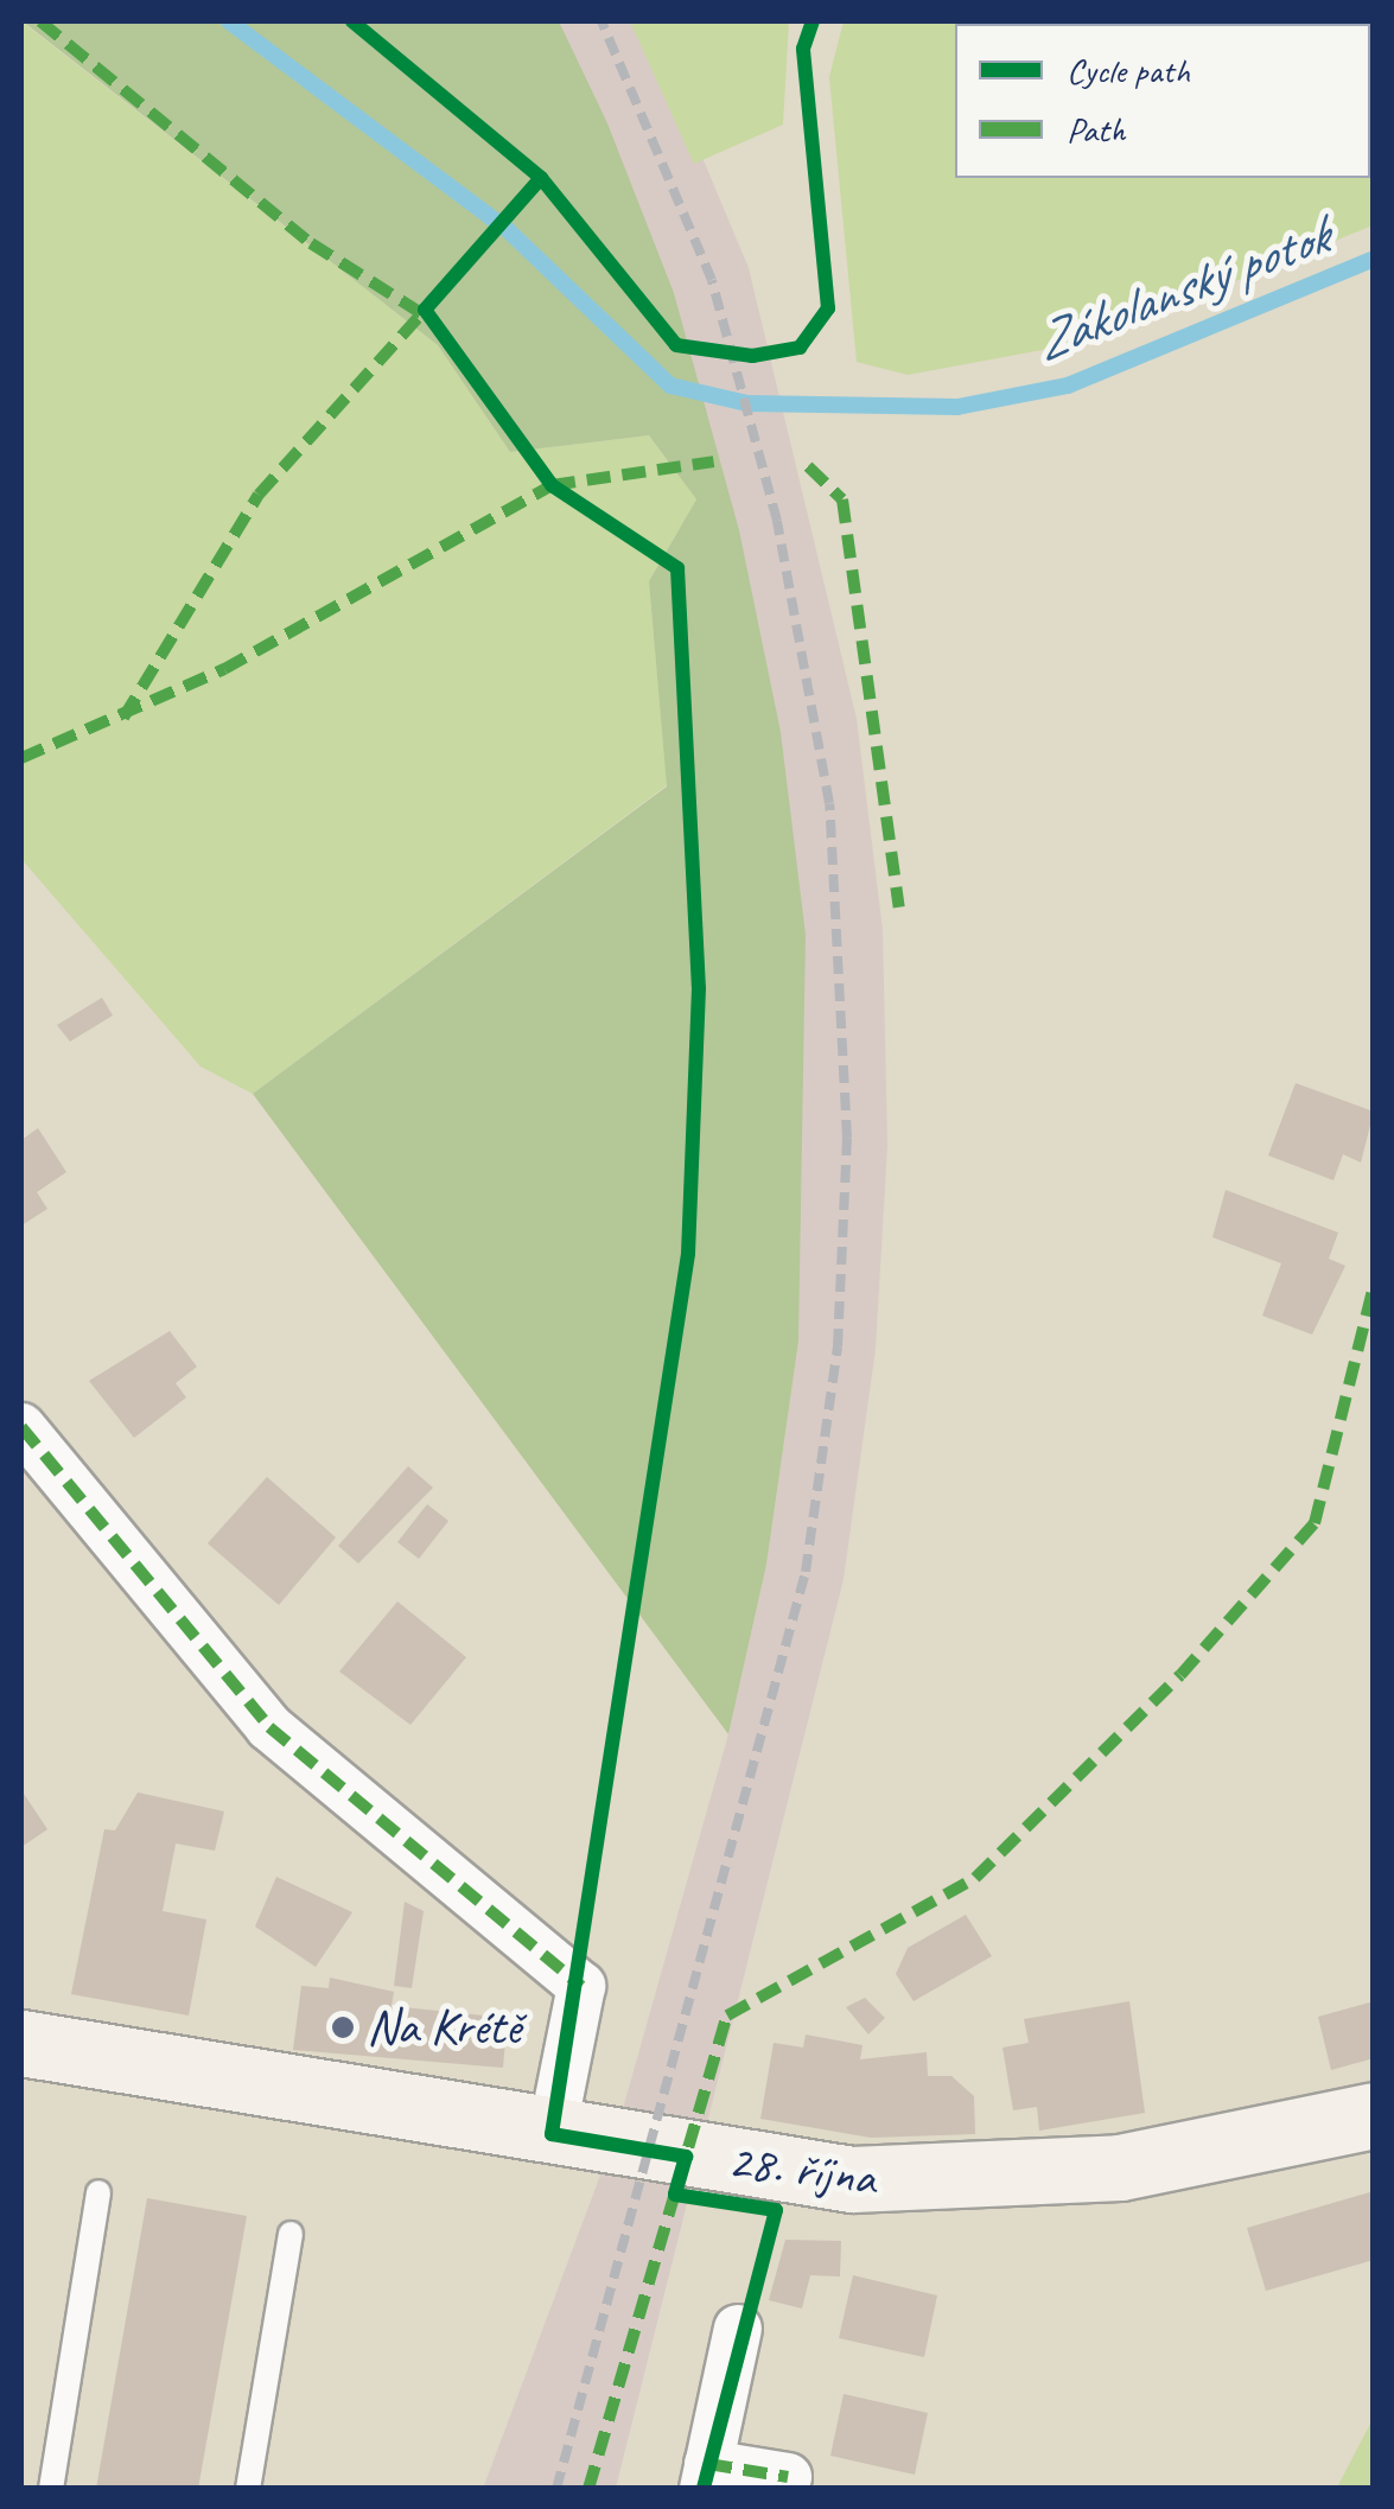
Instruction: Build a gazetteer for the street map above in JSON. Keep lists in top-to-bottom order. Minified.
{"streets":{"main road":["28. října"]},"water":["Zákolanský potok"],"places":["Na Krétě"],"legend":["Cycle path","Path"]}
